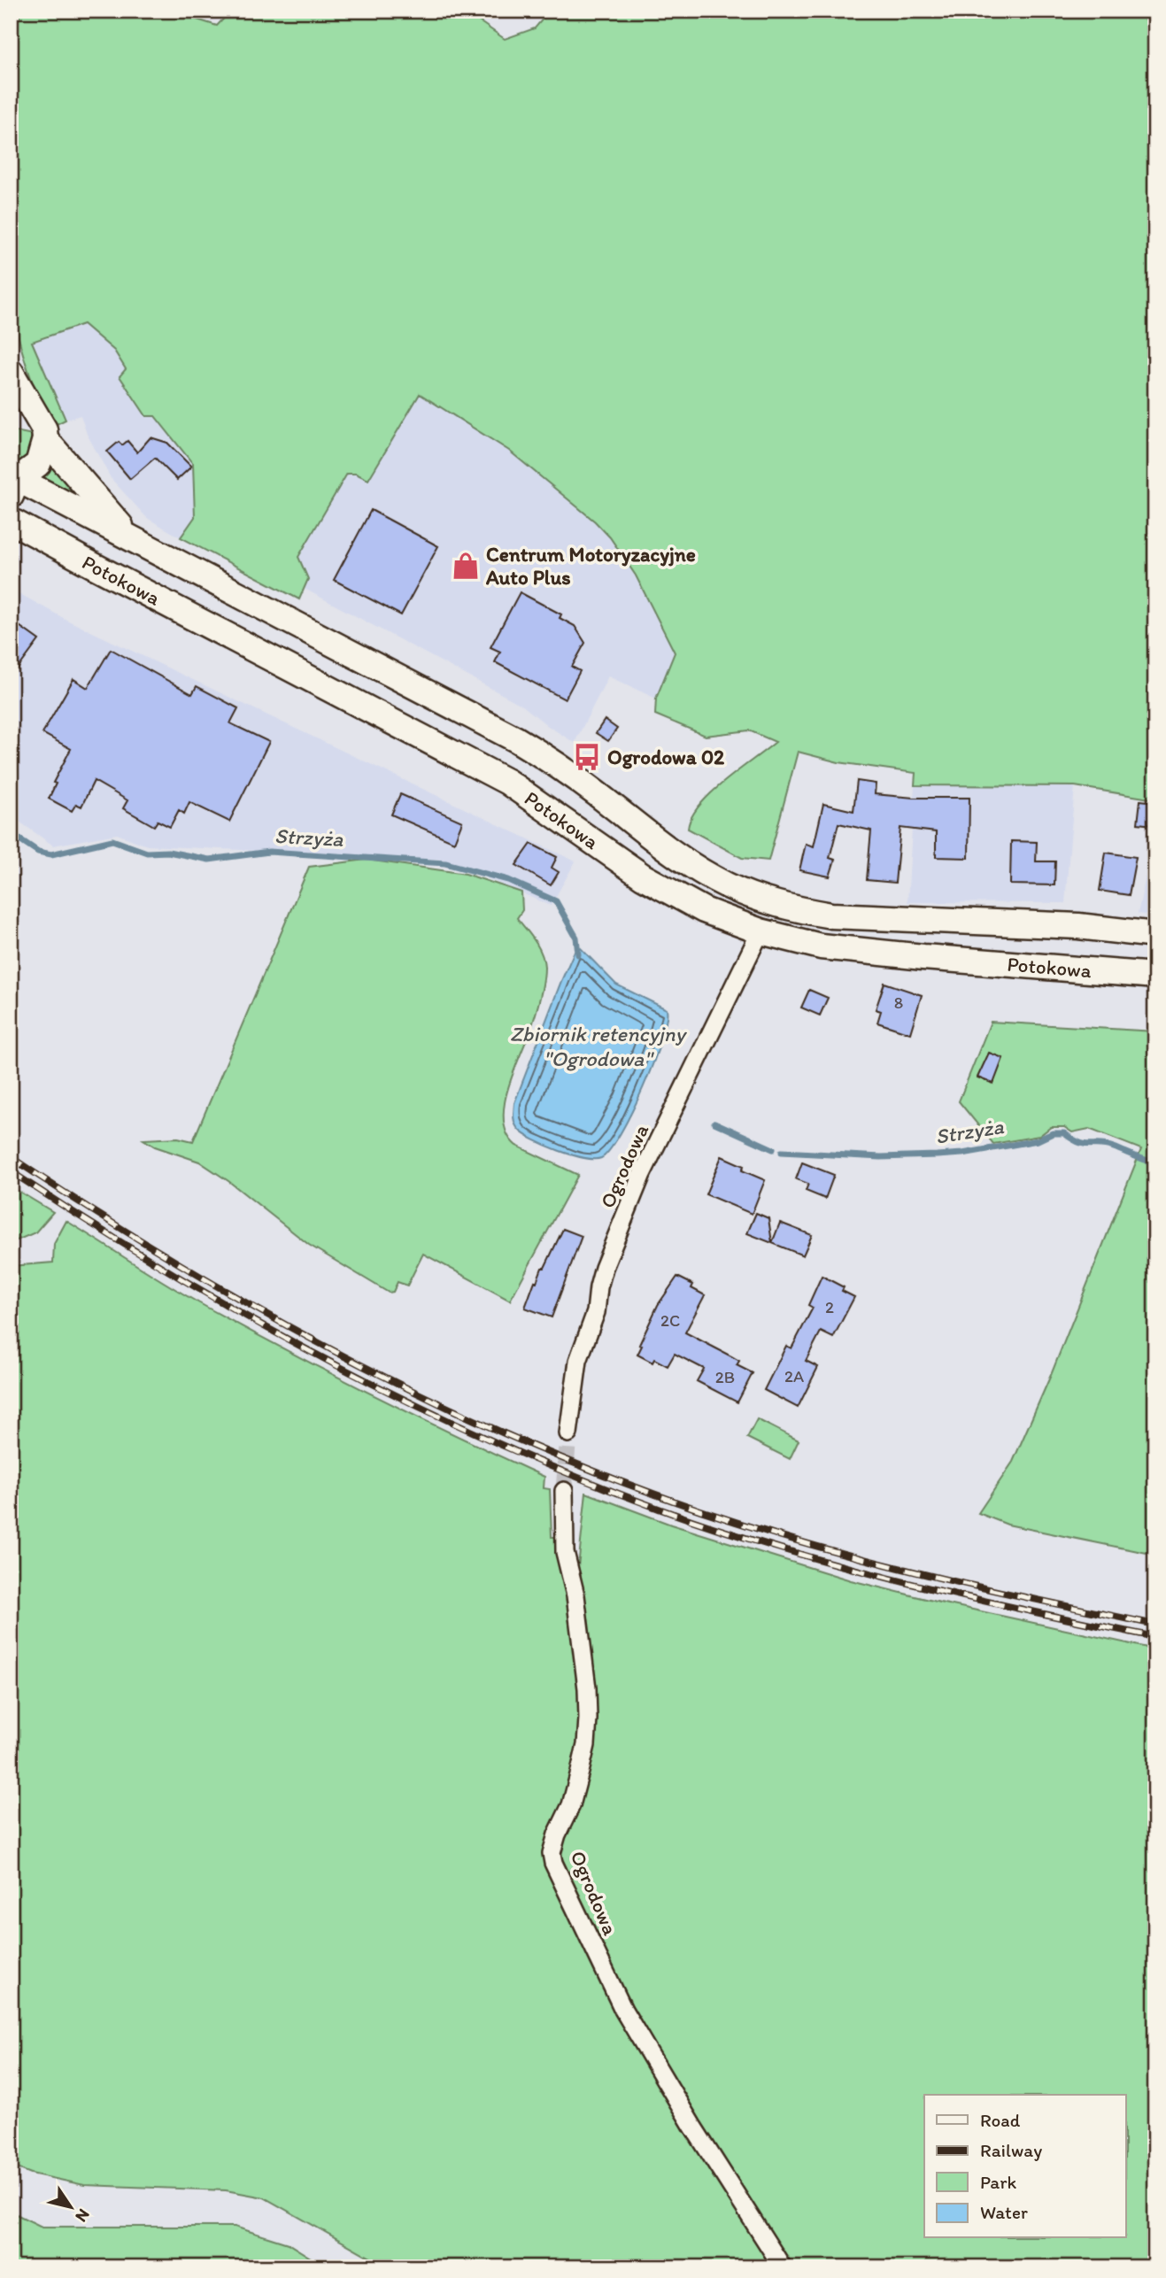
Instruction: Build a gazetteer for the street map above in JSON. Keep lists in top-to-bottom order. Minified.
{"streets":{"main road":["Potokowa"],"street":["Ogrodowa"]},"crossings":[["Potokowa","Ogrodowa"]],"water":["Strzyża","Zbiornik retencyjny \"Ogrodowa\""],"places":{"shop":["Centrum Motoryzacyjne Auto Plus"],"bus stop":["Ogrodowa 02"]},"house_numbers":["8","2","2C","2A","2B"],"legend":["Road","Railway","Park","Water"],"north":"bottom right"}
